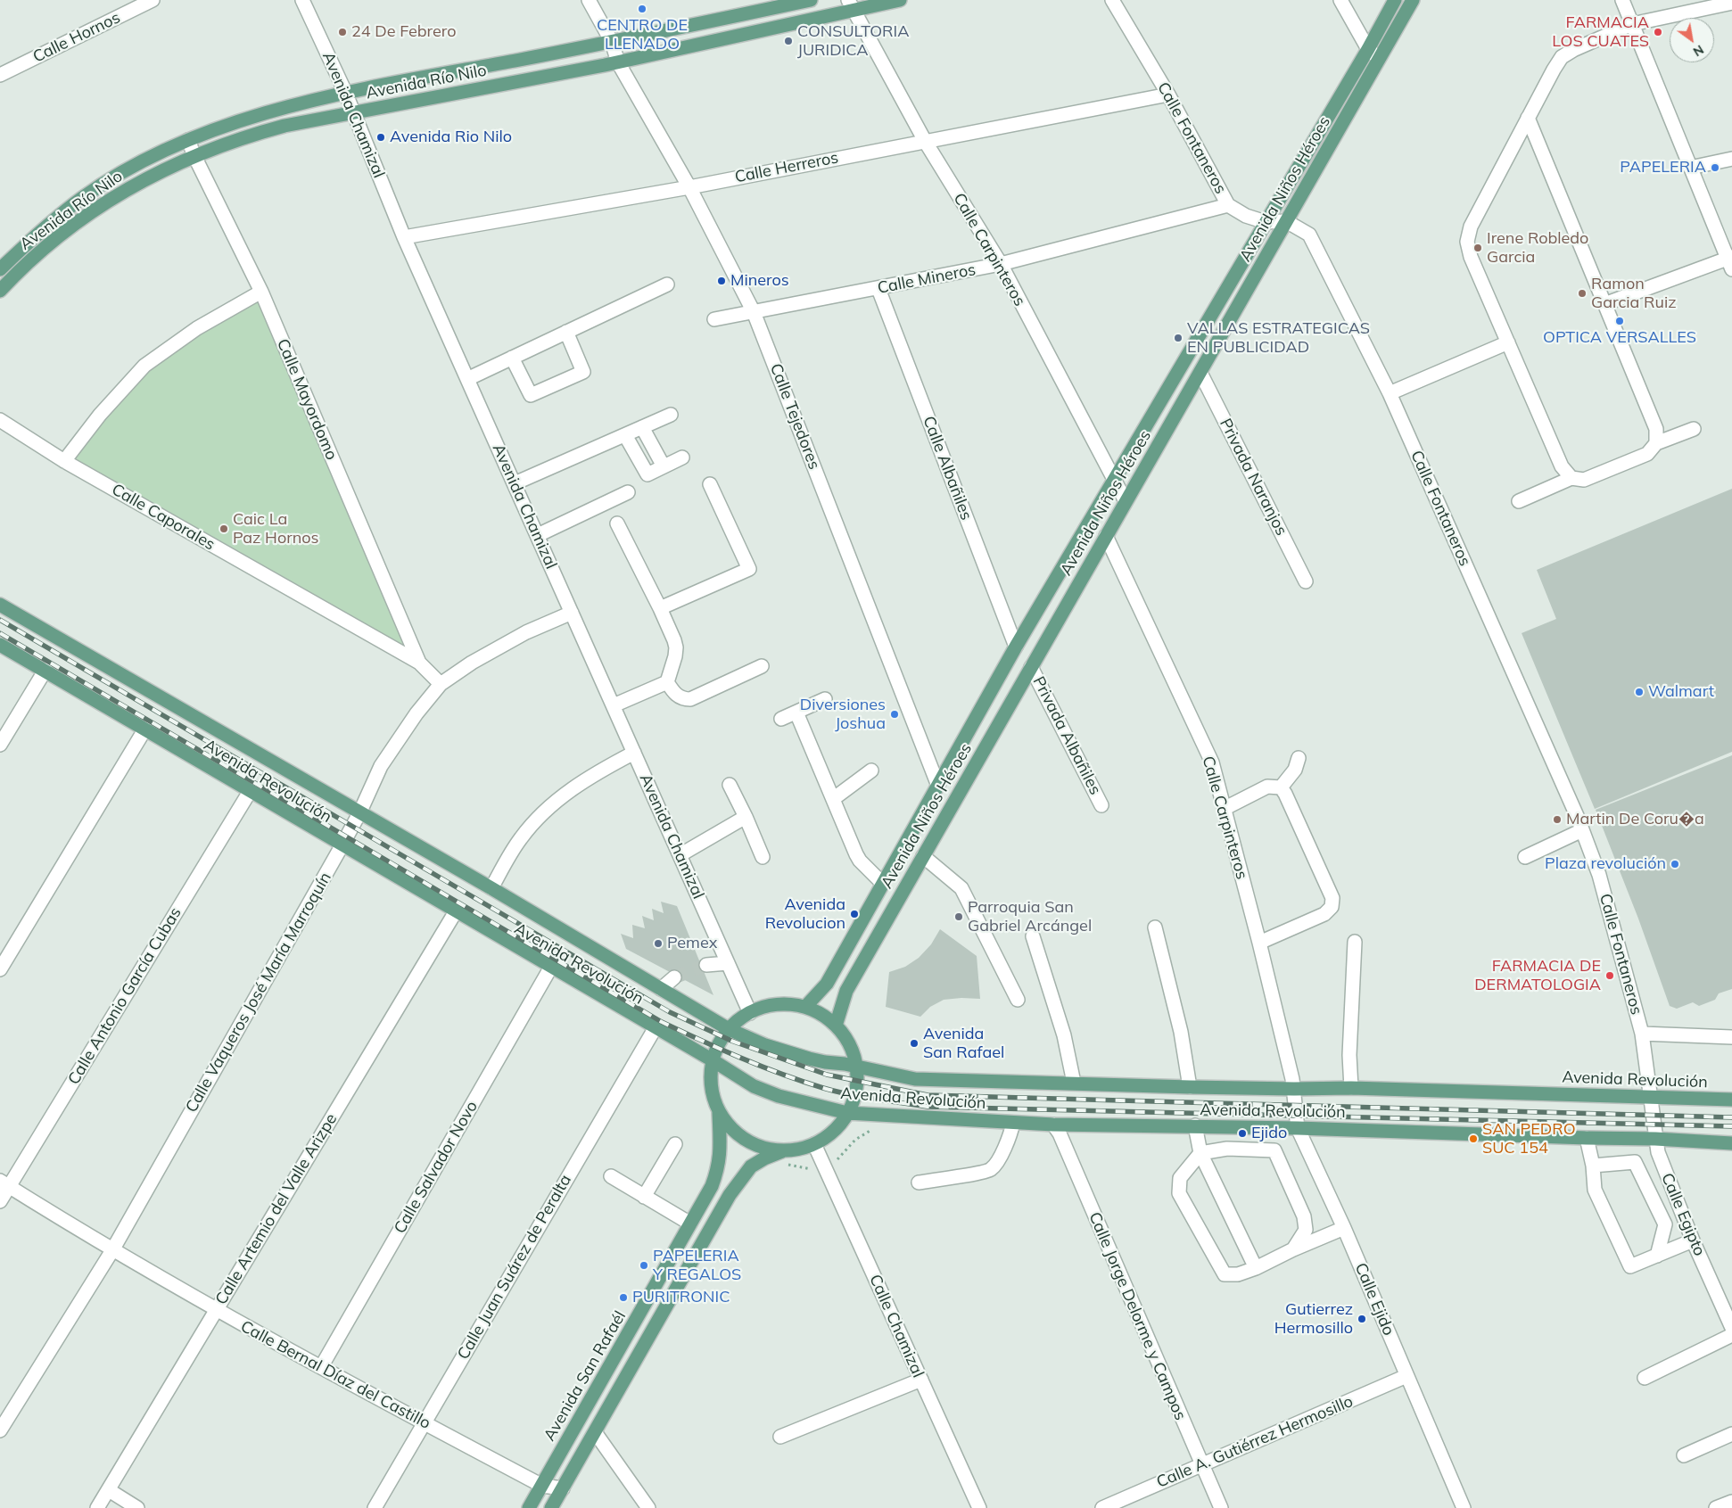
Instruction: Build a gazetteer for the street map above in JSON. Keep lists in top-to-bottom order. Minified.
{"streets":{"main road":["Avenida Río Nilo","Avenida Niños Héroes","Avenida Revolución","Avenida San Rafaél"],"street":["Calle Hornos","Avenida Chamizal","Calle Fontaneros","Calle Herreros","Calle Carpinteros","Calle Mineros","Calle Mayordomo","Calle Tejedores","Calle Albañiles","Privada Naranjos","Calle Caporales","Privada Albañiles","Calle Vaqueros José María Marroquín","Calle Antonio García Cubas","Calle Salvador Novo","Calle Artemio del Valle Arizpe","Calle Egipto","Calle Juan Suárez de Peralta","Calle Ejido","Calle Jorge Delorme y Campos","Calle Chamizal","Calle Bernal Díaz del Castillo","Calle A. Gutiérrez Hermosillo"]},"crossings":[["Avenida Río Nilo","Avenida Chamizal"],["Avenida Río Nilo","Calle Carpinteros"],["Avenida Río Nilo","Calle Mayordomo"],["Avenida Río Nilo","Calle Tejedores"],["Avenida Chamizal","Calle Herreros"],["Avenida Chamizal","Calle Vaqueros José María Marroquín"],["Calle Fontaneros","Calle Herreros"],["Calle Fontaneros","Avenida Niños Héroes"],["Calle Fontaneros","Calle Mineros"],["Calle Fontaneros","Avenida Revolución"],["Calle Fontaneros","Calle Egipto"],["Calle Herreros","Calle Carpinteros"],["Calle Herreros","Calle Tejedores"],["Avenida Niños Héroes","Calle Carpinteros"],["Avenida Niños Héroes","Calle Tejedores"],["Avenida Niños Héroes","Calle Albañiles"],["Avenida Niños Héroes","Privada Naranjos"],["Avenida Niños Héroes","Privada Albañiles"],["Calle Carpinteros","Calle Mineros"],["Calle Carpinteros","Avenida Revolución"],["Calle Carpinteros","Calle Ejido"],["Calle Mineros","Calle Tejedores"],["Calle Mineros","Calle Albañiles"],["Calle Mayordomo","Calle Caporales"],["Calle Caporales","Calle Vaqueros José María Marroquín"],["Avenida Revolución","Calle Vaqueros José María Marroquín"],["Avenida Revolución","Calle Antonio García Cubas"],["Avenida Revolución","Calle Salvador Novo"],["Avenida Revolución","Calle Artemio del Valle Arizpe"],["Avenida Revolución","Calle Egipto"],["Avenida Revolución","Calle Juan Suárez de Peralta"],["Avenida Revolución","Calle Ejido"],["Avenida Revolución","Calle Jorge Delorme y Campos"],["Calle Vaqueros José María Marroquín","Calle Bernal Díaz del Castillo"],["Calle Antonio García Cubas","Calle Bernal Díaz del Castillo"],["Calle Salvador Novo","Calle Bernal Díaz del Castillo"],["Calle Artemio del Valle Arizpe","Calle Bernal Díaz del Castillo"],["Calle Juan Suárez de Peralta","Calle Bernal Díaz del Castillo"],["Calle Ejido","Calle A. Gutiérrez Hermosillo"],["Calle Jorge Delorme y Campos","Calle A. Gutiérrez Hermosillo"],["Calle Bernal Díaz del Castillo","Avenida San Rafaél"]],"places":["CENTRO DE LLENADO","24 De Febrero","FARMACIA LOS CUATES","CONSULTORIA JURIDICA","Avenida Rio Nilo","PAPELERIA","Irene Robledo Garcia","Mineros","Ramon Garcia Ruiz","OPTICA VERSALLES","VALLAS ESTRATEGICAS EN PUBLICIDAD","Caic La Paz Hornos","Walmart","Diversiones Joshua","Martin De Coru�a","Plaza revolución","Avenida Revolucion","Parroquia San Gabriel Arcángel","Pemex","FARMACIA DE DERMATOLOGIA","Avenida San Rafael","Ejido","SAN PEDRO SUC 154","PAPELERIA Y REGALOS","PURITRONIC","Gutierrez Hermosillo"],"north":"bottom right"}
